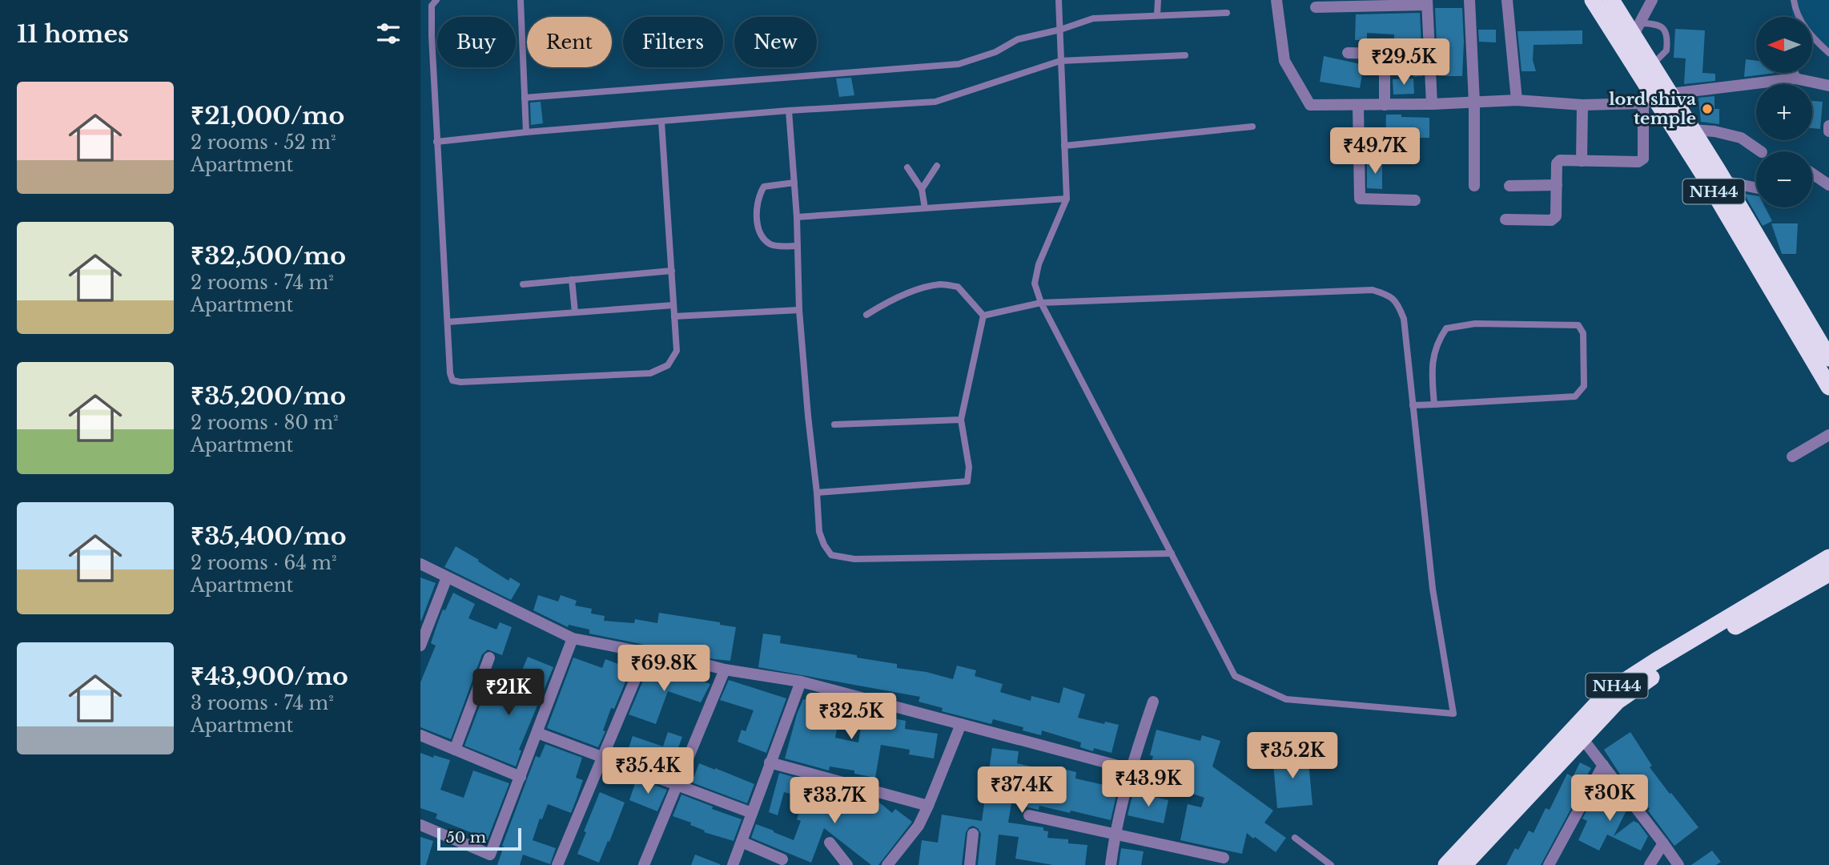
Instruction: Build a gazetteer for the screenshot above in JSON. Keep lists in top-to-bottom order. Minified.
{"streets":{"highway":["NH44"]},"places":["lord shiva temple"],"scale_bar":"50 m","north":"left","page":{"heading":"11 homes","map_buttons":["+","−"],"chip":["Buy","Rent","Filters","New"],"price":["₹29.5K","₹49.7K","₹69.8K","₹21K","₹32.5K","₹35.2K","₹35.4K","₹43.9K","₹37.4K","₹30K","₹33.7K"],"list":[{"name":"₹21,000/mo","note":"2 rooms · 52 m² · Apartment"},{"name":"₹32,500/mo","note":"2 rooms · 74 m² · Apartment"},{"name":"₹35,200/mo","note":"2 rooms · 80 m² · Apartment"},{"name":"₹35,400/mo","note":"2 rooms · 64 m² · Apartment"},{"name":"₹43,900/mo","note":"3 rooms · 74 m² · Apartment"}],"scale":"50 m"}}
